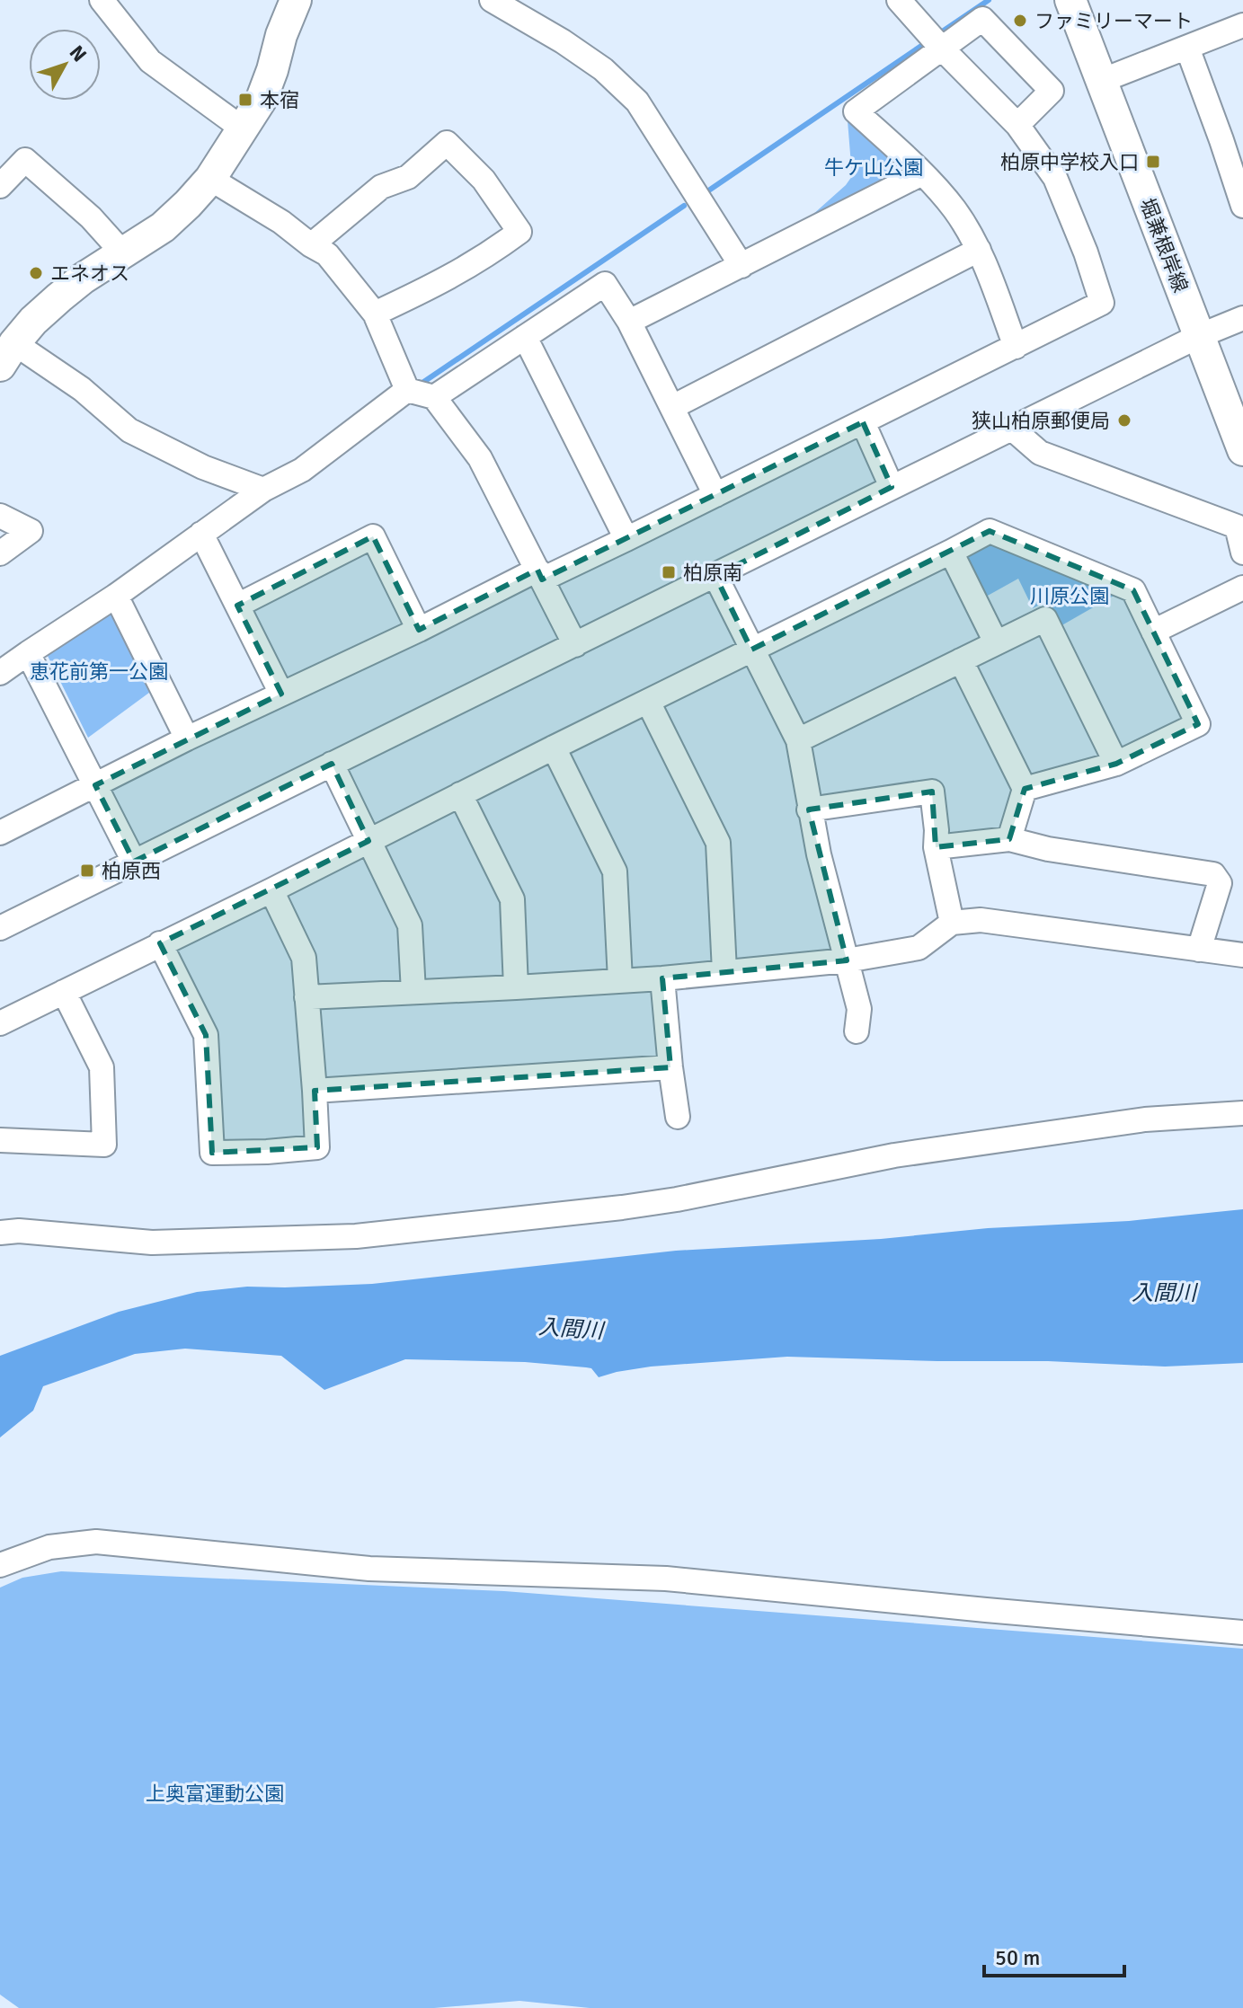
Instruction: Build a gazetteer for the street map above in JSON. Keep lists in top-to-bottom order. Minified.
{"streets":{"main road":["堀兼根岸線"]},"water":["入間川"],"parks":["牛ケ山公園","川原公園","恵花前第一公園","上奥富運動公園"],"places":{"other":["ファミリーマート","エネオス","狭山柏原郵便局"],"transit":["本宿","柏原中学校入口","柏原南","柏原西"]},"scale_bar":"50 m","north":"top right"}
